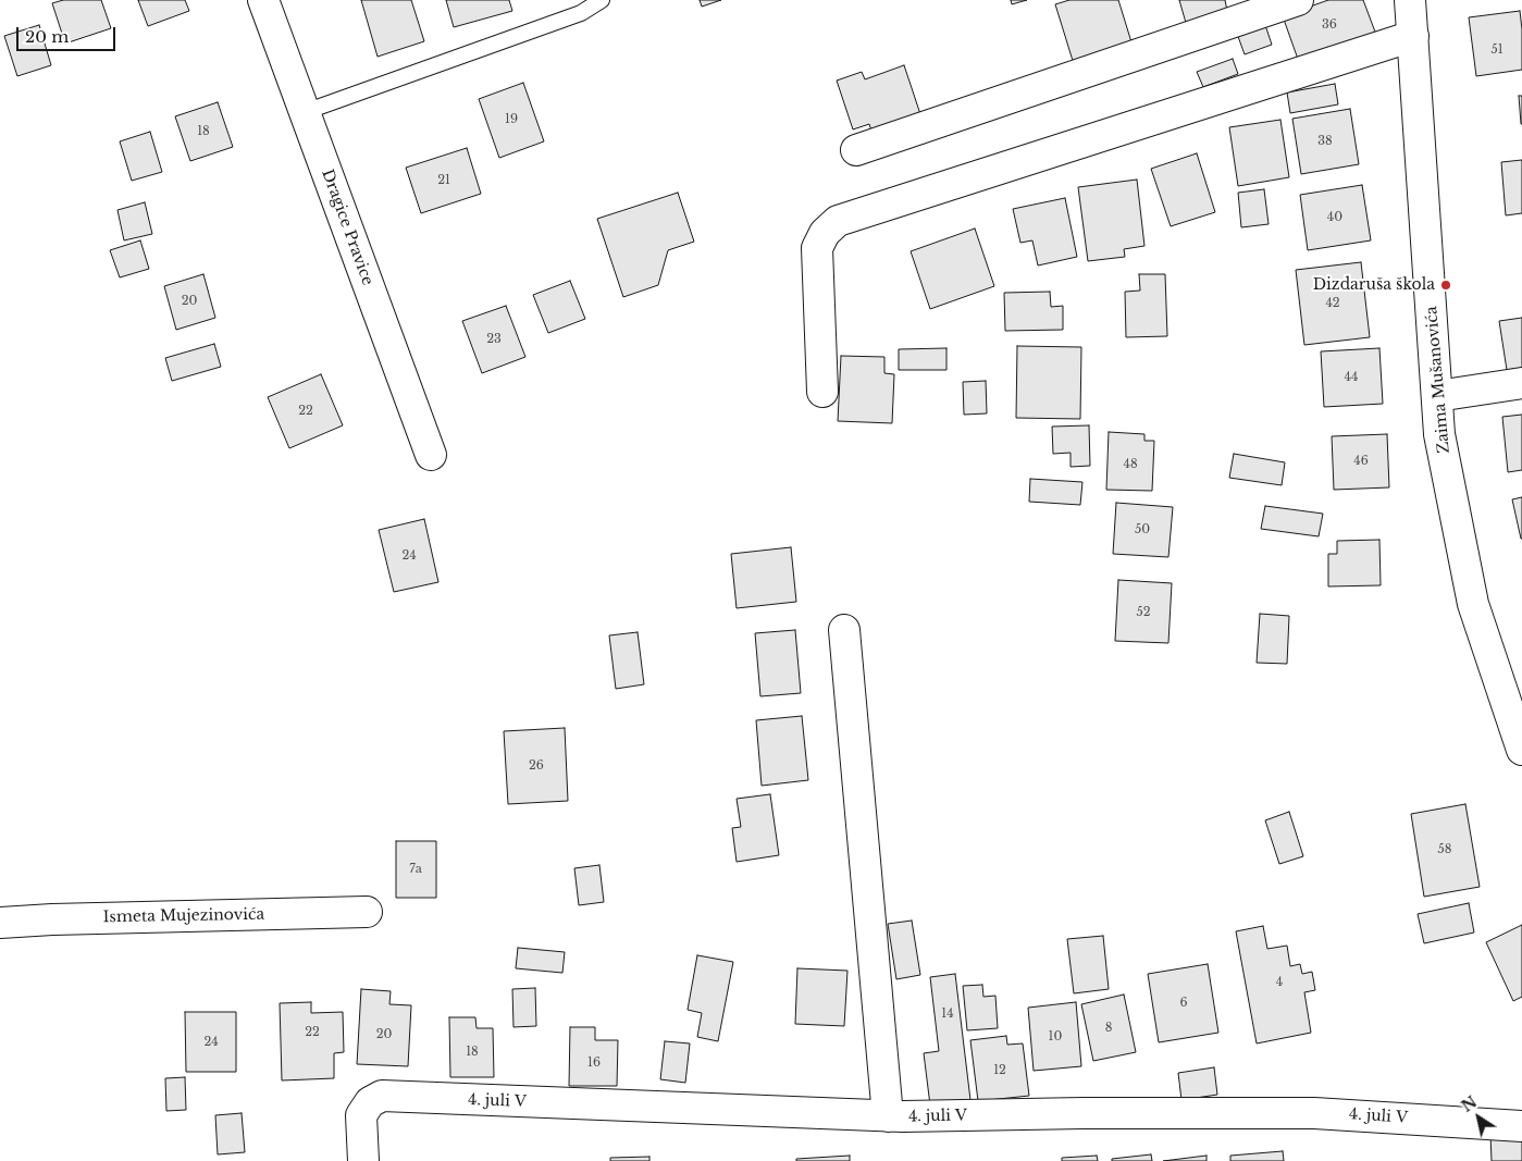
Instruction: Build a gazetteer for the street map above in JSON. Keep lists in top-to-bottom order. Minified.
{"streets":{"street":["Dragice Pravice","Zaima Mušanovića","Ismeta Mujezinovića","4. juli V"]},"places":["Dizdaruša škola"],"house_numbers":["36","51","19","18","38","21","40","20","42","23","44","22","46","48","50","24","52","26","58","7a","4","6","14","8","22","20","10","24","18","16","12"],"scale_bar":"20 m","north":"top left"}
